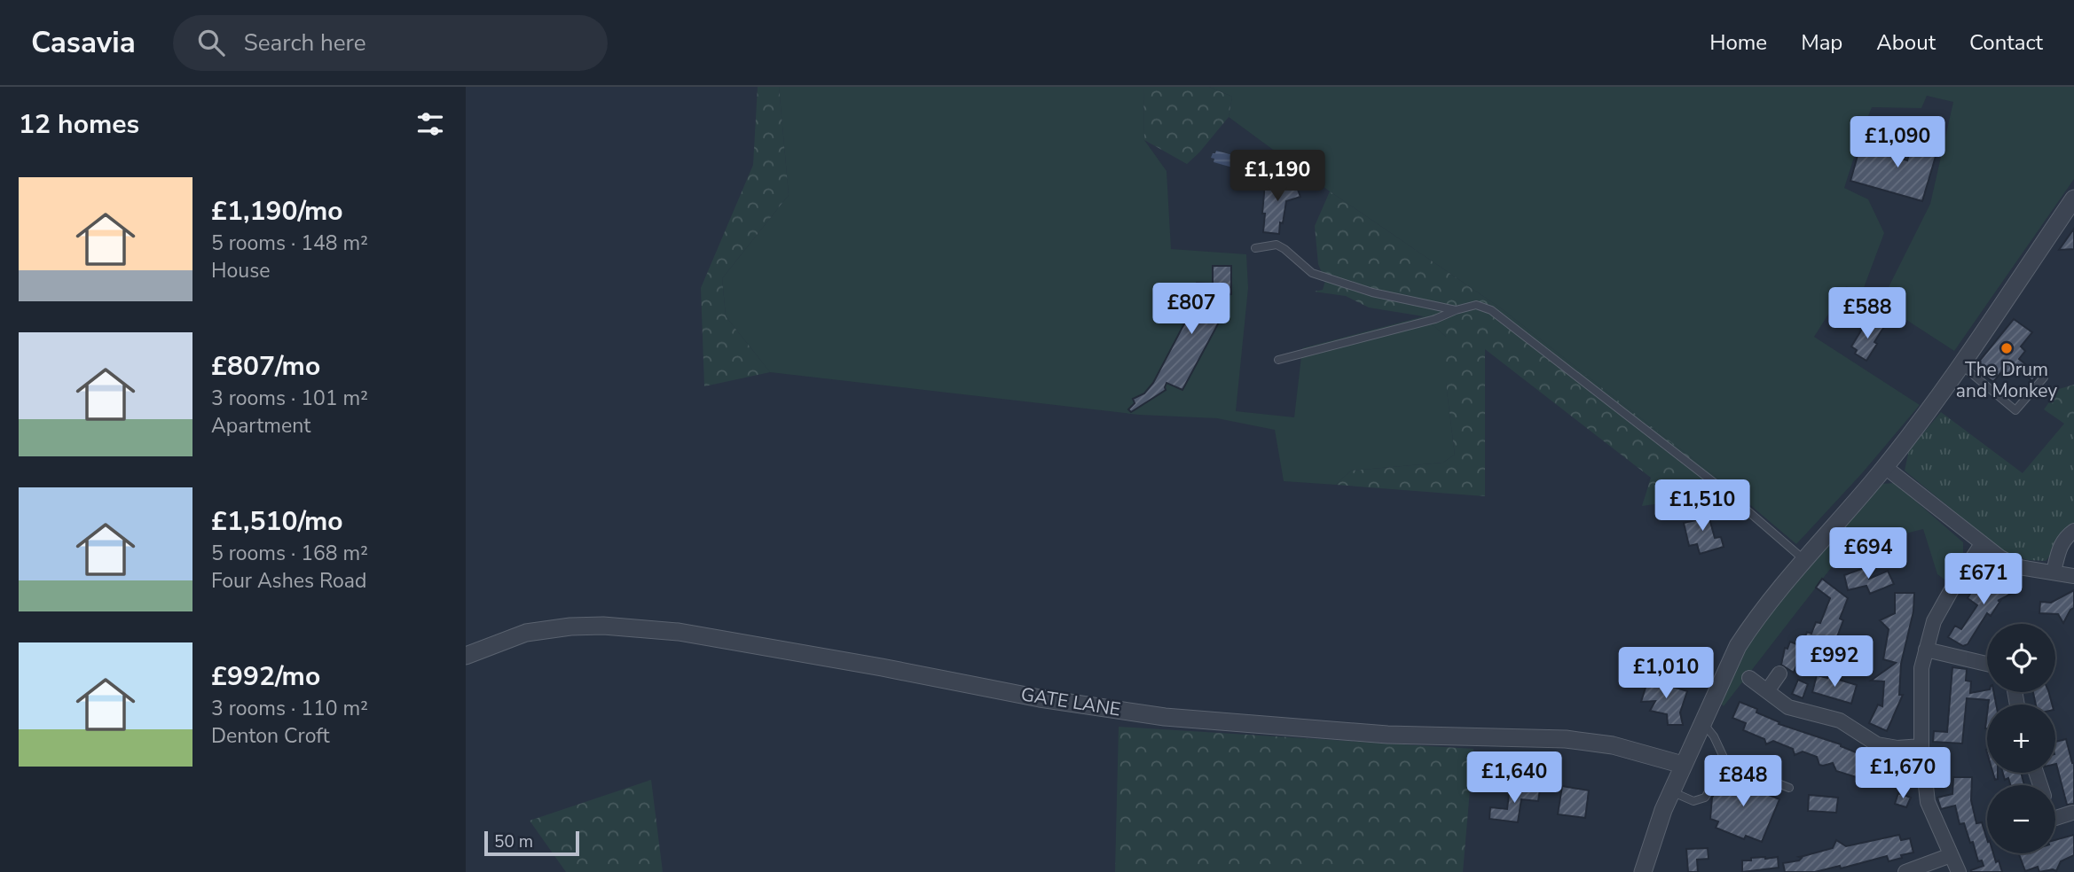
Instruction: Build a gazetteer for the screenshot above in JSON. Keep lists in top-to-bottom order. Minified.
{"streets":{"street":["GATE LANE"]},"places":["The Drum and Monkey"],"scale_bar":"50 m","page":{"header":"Casavia","search":"Search here","nav":["Home","Map","About","Contact"],"heading":"12 homes","price":["£1,090","£1,190","£807","£588","£1,510","£694","£671","£992","£1,010","£1,670","£1,640","£848"],"list":[{"name":"£1,190/mo","note":"5 rooms · 148 m² · House"},{"name":"£807/mo","note":"3 rooms · 101 m² · Apartment"},{"name":"£1,510/mo","note":"5 rooms · 168 m² · Four Ashes Road"},{"name":"£992/mo","note":"3 rooms · 110 m² · Denton Croft"}],"map_buttons":["+","−"],"scale":"50 m"}}
